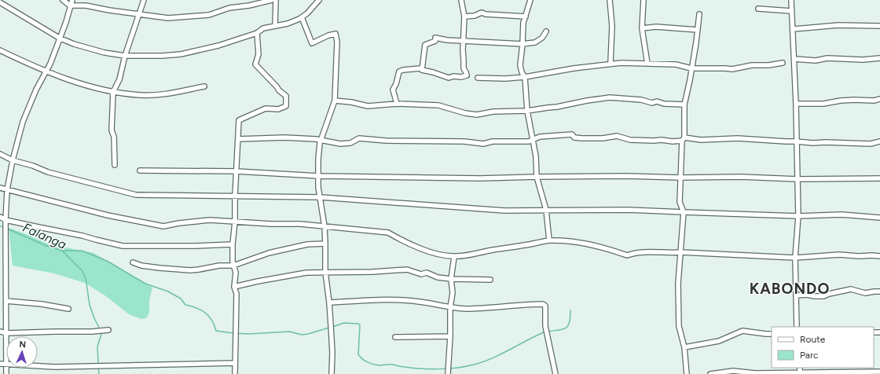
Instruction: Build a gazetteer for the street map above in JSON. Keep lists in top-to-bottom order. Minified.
{"districts":["KABONDO"],"water":["Falanga"],"legend":["Route","Parc"],"north":"top"}
